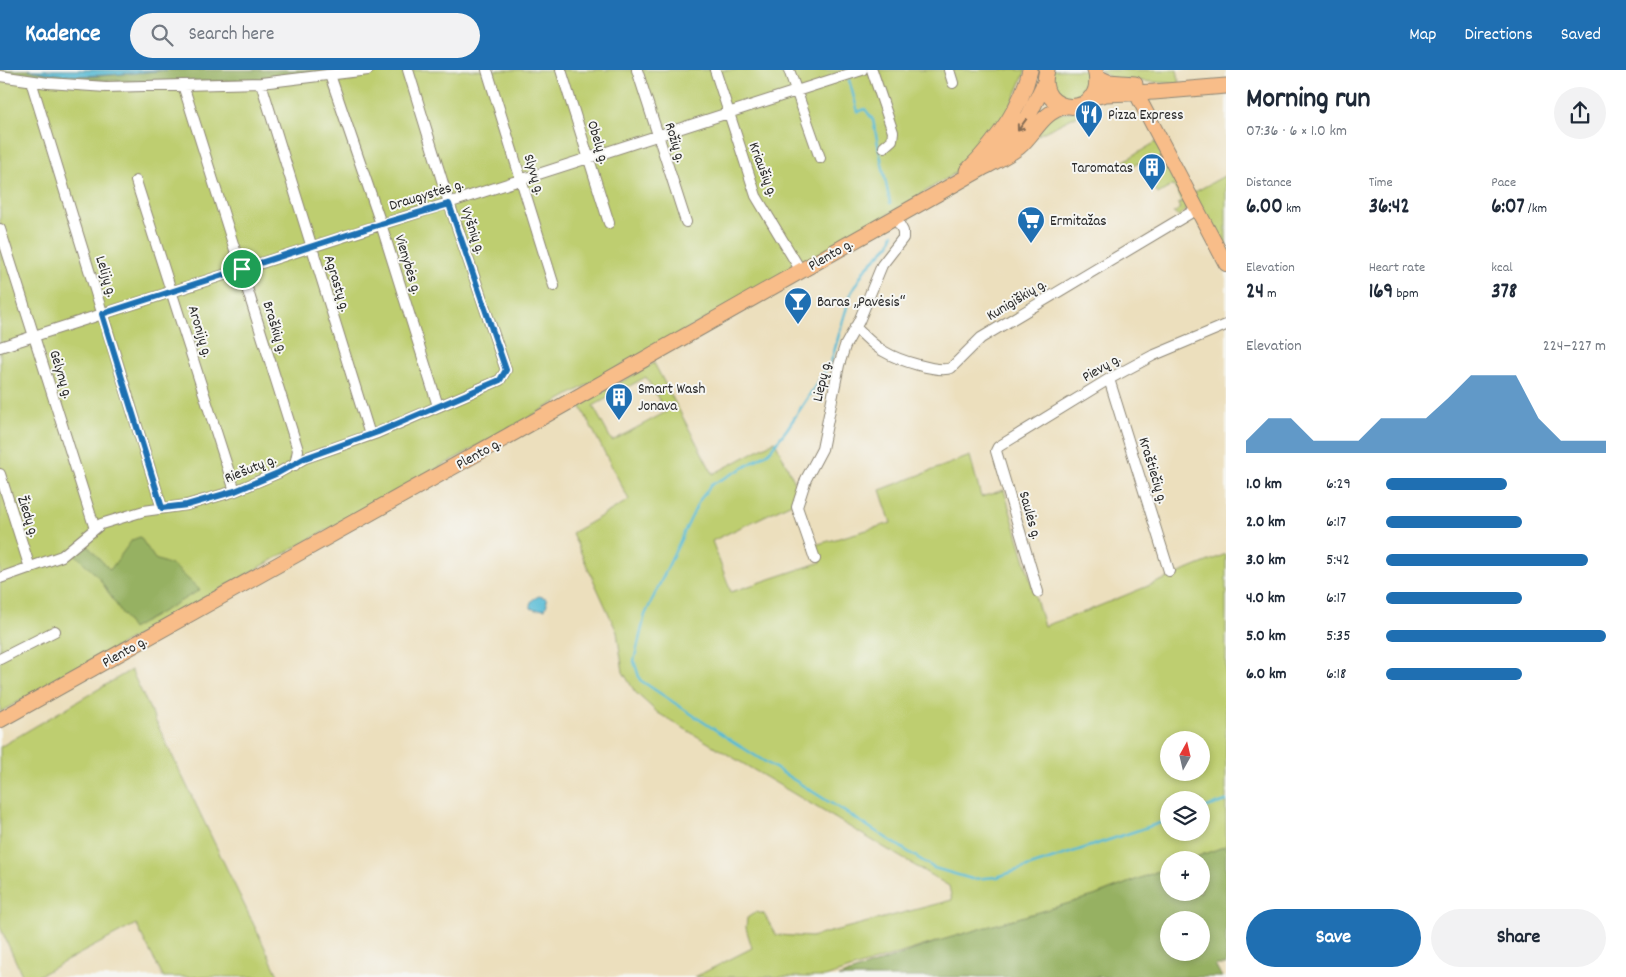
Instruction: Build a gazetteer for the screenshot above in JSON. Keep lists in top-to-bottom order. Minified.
{"streets":{"highway":["Plento g."],"street":["Obelų g.","Rožių g.","Kriaušių g.","Slyvų g.","Draugystės g.","Vyšnių g.","Vienybės g.","Lelijų g.","Agrastų g.","Kunigiškių g.","Braškių g.","Aronijų g.","Pievų g.","Gėlynų g.","Liepų g.","Riešutų g.","Kraštiečių g.","Saulės g.","Žiedų g."]},"crossings":[["Obelų g.","Draugystės g."],["Rožių g.","Draugystės g."],["Kriaušių g.","Draugystės g."],["Kriaušių g.","Plento g."],["Slyvų g.","Draugystės g."],["Draugystės g.","Vyšnių g."],["Draugystės g.","Vienybės g."],["Draugystės g.","Lelijų g."],["Draugystės g.","Agrastų g."],["Draugystės g.","Braškių g."],["Draugystės g.","Aronijų g."],["Draugystės g.","Gėlynų g."],["Vyšnių g.","Riešutų g."],["Plento g.","Liepų g."],["Vienybės g.","Riešutų g."],["Lelijų g.","Riešutų g."],["Agrastų g.","Riešutų g."],["Kunigiškių g.","Liepų g."],["Braškių g.","Riešutų g."],["Aronijų g.","Riešutų g."],["Pievų g.","Kraštiečių g."],["Pievų g.","Saulės g."],["Gėlynų g.","Riešutų g."],["Riešutų g.","Žiedų g."]],"places":{"restaurant":["Pizza Express"],"building":["Taromatas","Smart Wash Jonava"],"supermarket":["Ermitažas"],"bar":["Baras „Pavėsis“"]},"north":"top","page":{"header":"Kadence","search":"Search here","nav":["Map","Directions","Saved"],"heading":["Morning run","07:36 · 6 × 1.0 km"],"stats":[["Distance","6.00 km"],["Time","36:42"],["Pace","6:07 /km"],["Elevation","24 m"],["Heart rate","169 bpm"],["kcal","378"]],"chart":["Elevation","224–227 m"],"list":[{"name":"1.0 km","note":"6:29"},{"name":"2.0 km","note":"6:17"},{"name":"3.0 km","note":"5:42"},{"name":"4.0 km","note":"6:17"},{"name":"5.0 km","note":"5:35"},{"name":"6.0 km","note":"6:18"}],"map_buttons":["+","−"],"buttons":["Save","Share"]}}
